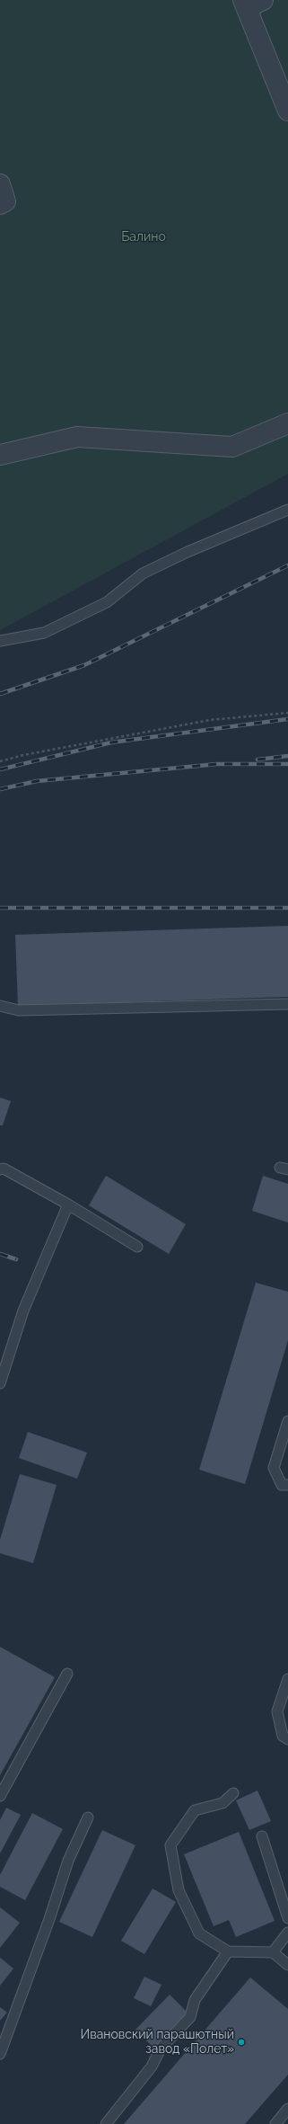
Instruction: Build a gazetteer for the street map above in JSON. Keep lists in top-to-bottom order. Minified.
{"parks":["Балино"],"places":["Ивановский парашютный завод «Полет»"]}
